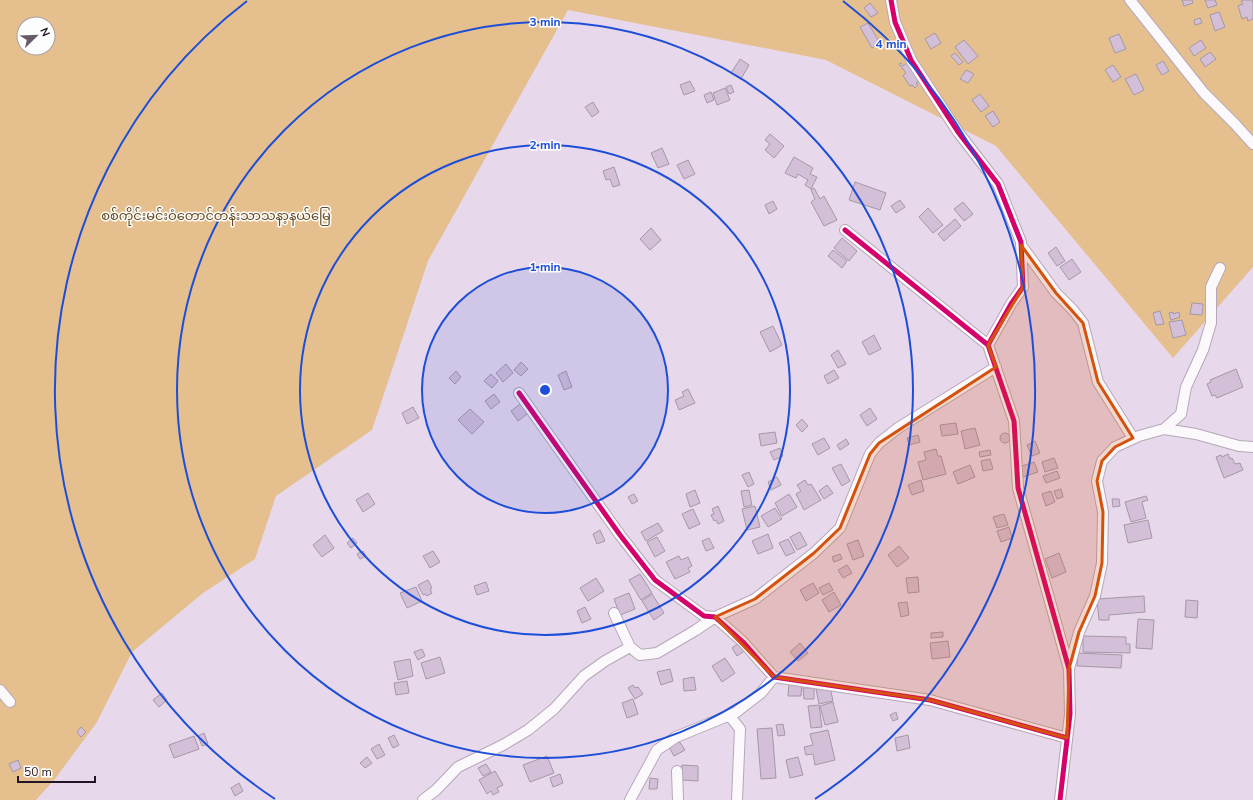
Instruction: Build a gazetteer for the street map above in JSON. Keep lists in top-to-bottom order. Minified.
{"parks":["စစ်ကိုင်းမင်းဝံတောင်တန်းသာသနာ့နယ်မြေ"],"scale_bar":"50 m","north":"top right","rings":["3 min","4 min","2 min","1 min"]}
